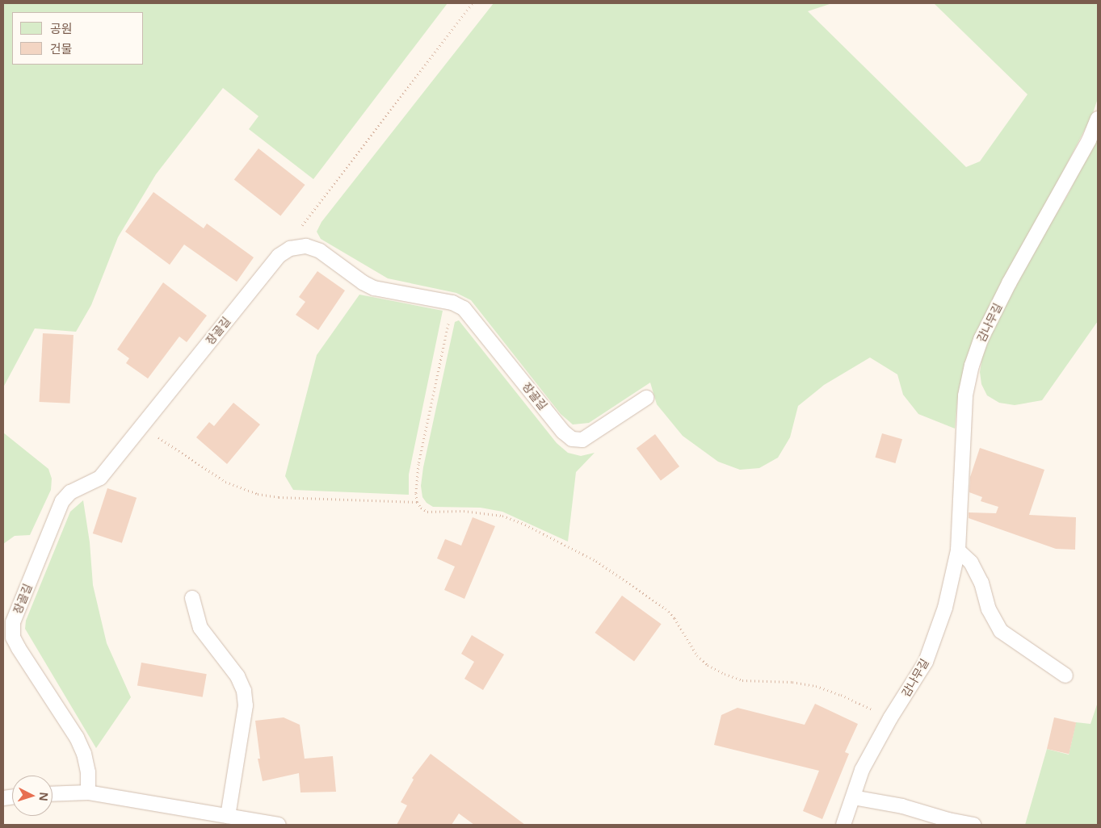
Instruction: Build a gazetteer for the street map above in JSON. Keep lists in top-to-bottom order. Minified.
{"streets":{"lane":["감나무길","장골길"]},"legend":["공원","건물"],"north":"right"}
